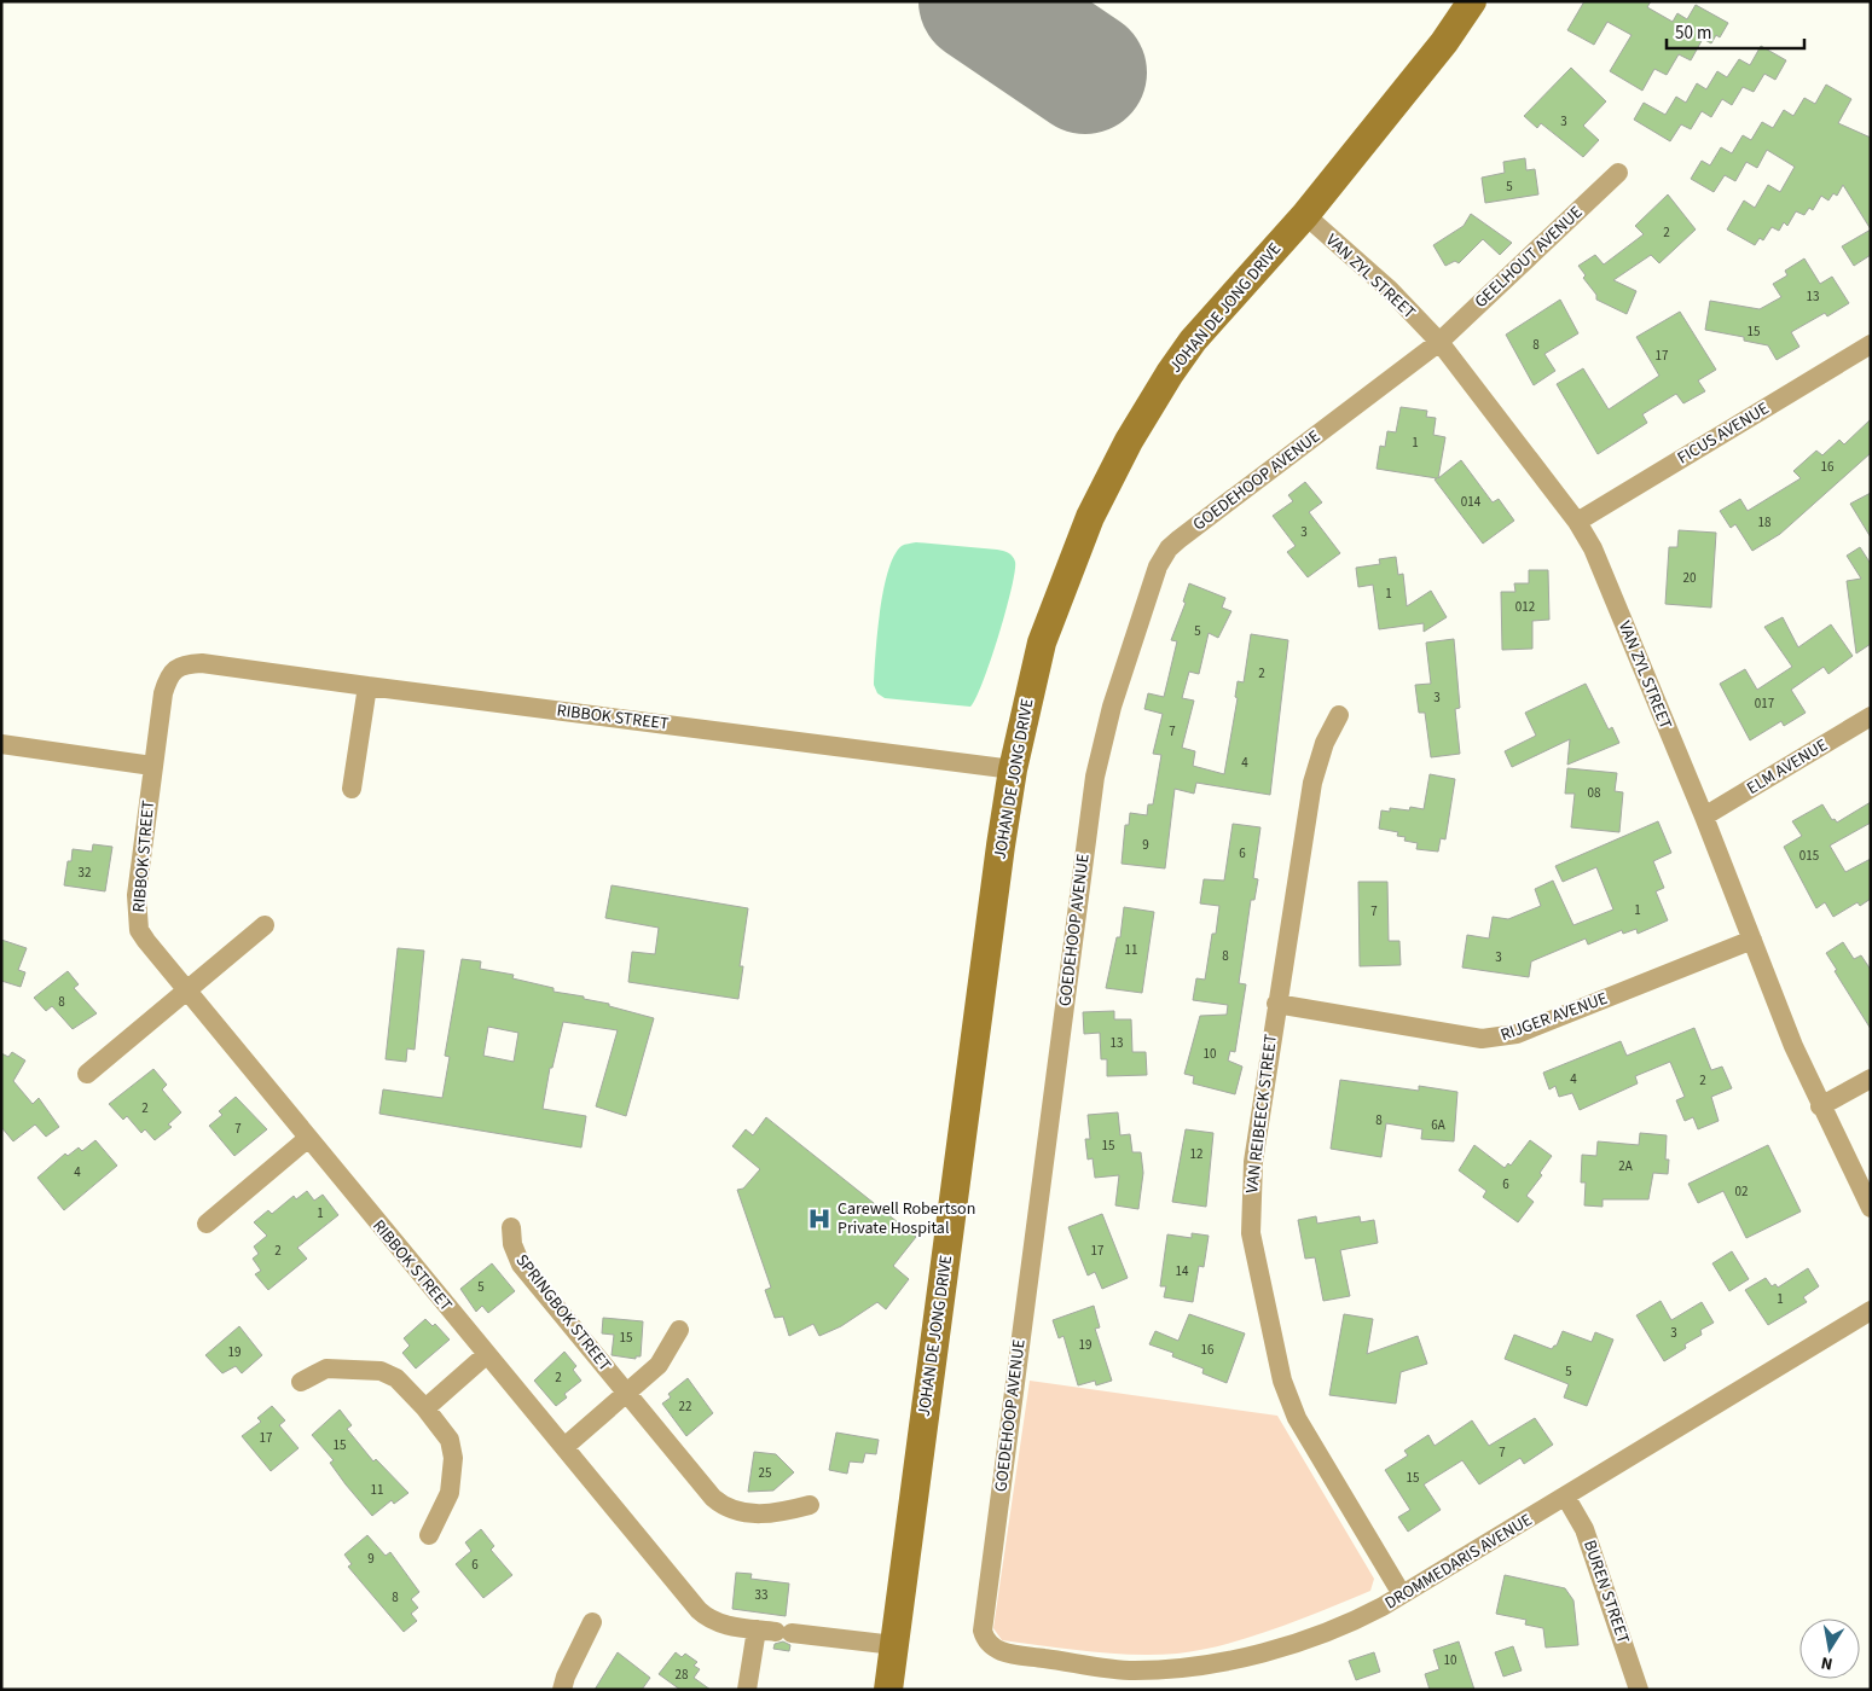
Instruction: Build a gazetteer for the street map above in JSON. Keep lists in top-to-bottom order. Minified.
{"streets":{"street":["GEELHOUT AVENUE","VAN ZYL STREET","JOHAN DE JONG DRIVE","FICUS AVENUE","GOEDEHOOP AVENUE","RIBBOK STREET","ELM AVENUE","RIJGER AVENUE","VAN REIBEECK STREET","SPRINGBOK STREET","DROMMEDARIS AVENUE","BUREN STREET"]},"crossings":[["GEELHOUT AVENUE","VAN ZYL STREET"],["GEELHOUT AVENUE","GOEDEHOOP AVENUE"],["VAN ZYL STREET","JOHAN DE JONG DRIVE"],["VAN ZYL STREET","FICUS AVENUE"],["VAN ZYL STREET","GOEDEHOOP AVENUE"],["VAN ZYL STREET","ELM AVENUE"],["VAN ZYL STREET","RIJGER AVENUE"],["JOHAN DE JONG DRIVE","RIBBOK STREET"],["GOEDEHOOP AVENUE","DROMMEDARIS AVENUE"],["RIJGER AVENUE","VAN REIBEECK STREET"],["VAN REIBEECK STREET","DROMMEDARIS AVENUE"],["DROMMEDARIS AVENUE","BUREN STREET"]],"places":{"hospital":["Carewell Robertson Private Hospital"]},"house_numbers":["3","5","2","13","15","8","17","1","16","014","18","3","20","1","012","5","2","3","017","7","4","08","9","6","015","32","1","7","11","8","3","8","13","10","4","2","2","8","6A","7","15","12","2A","4","6","02","1","2","17","14","5","1","3","15","19","16","19","5","2","22","17","15","7","25","15","11","9","6","33","8","10","28"],"scale_bar":"50 m","north":"bottom"}
